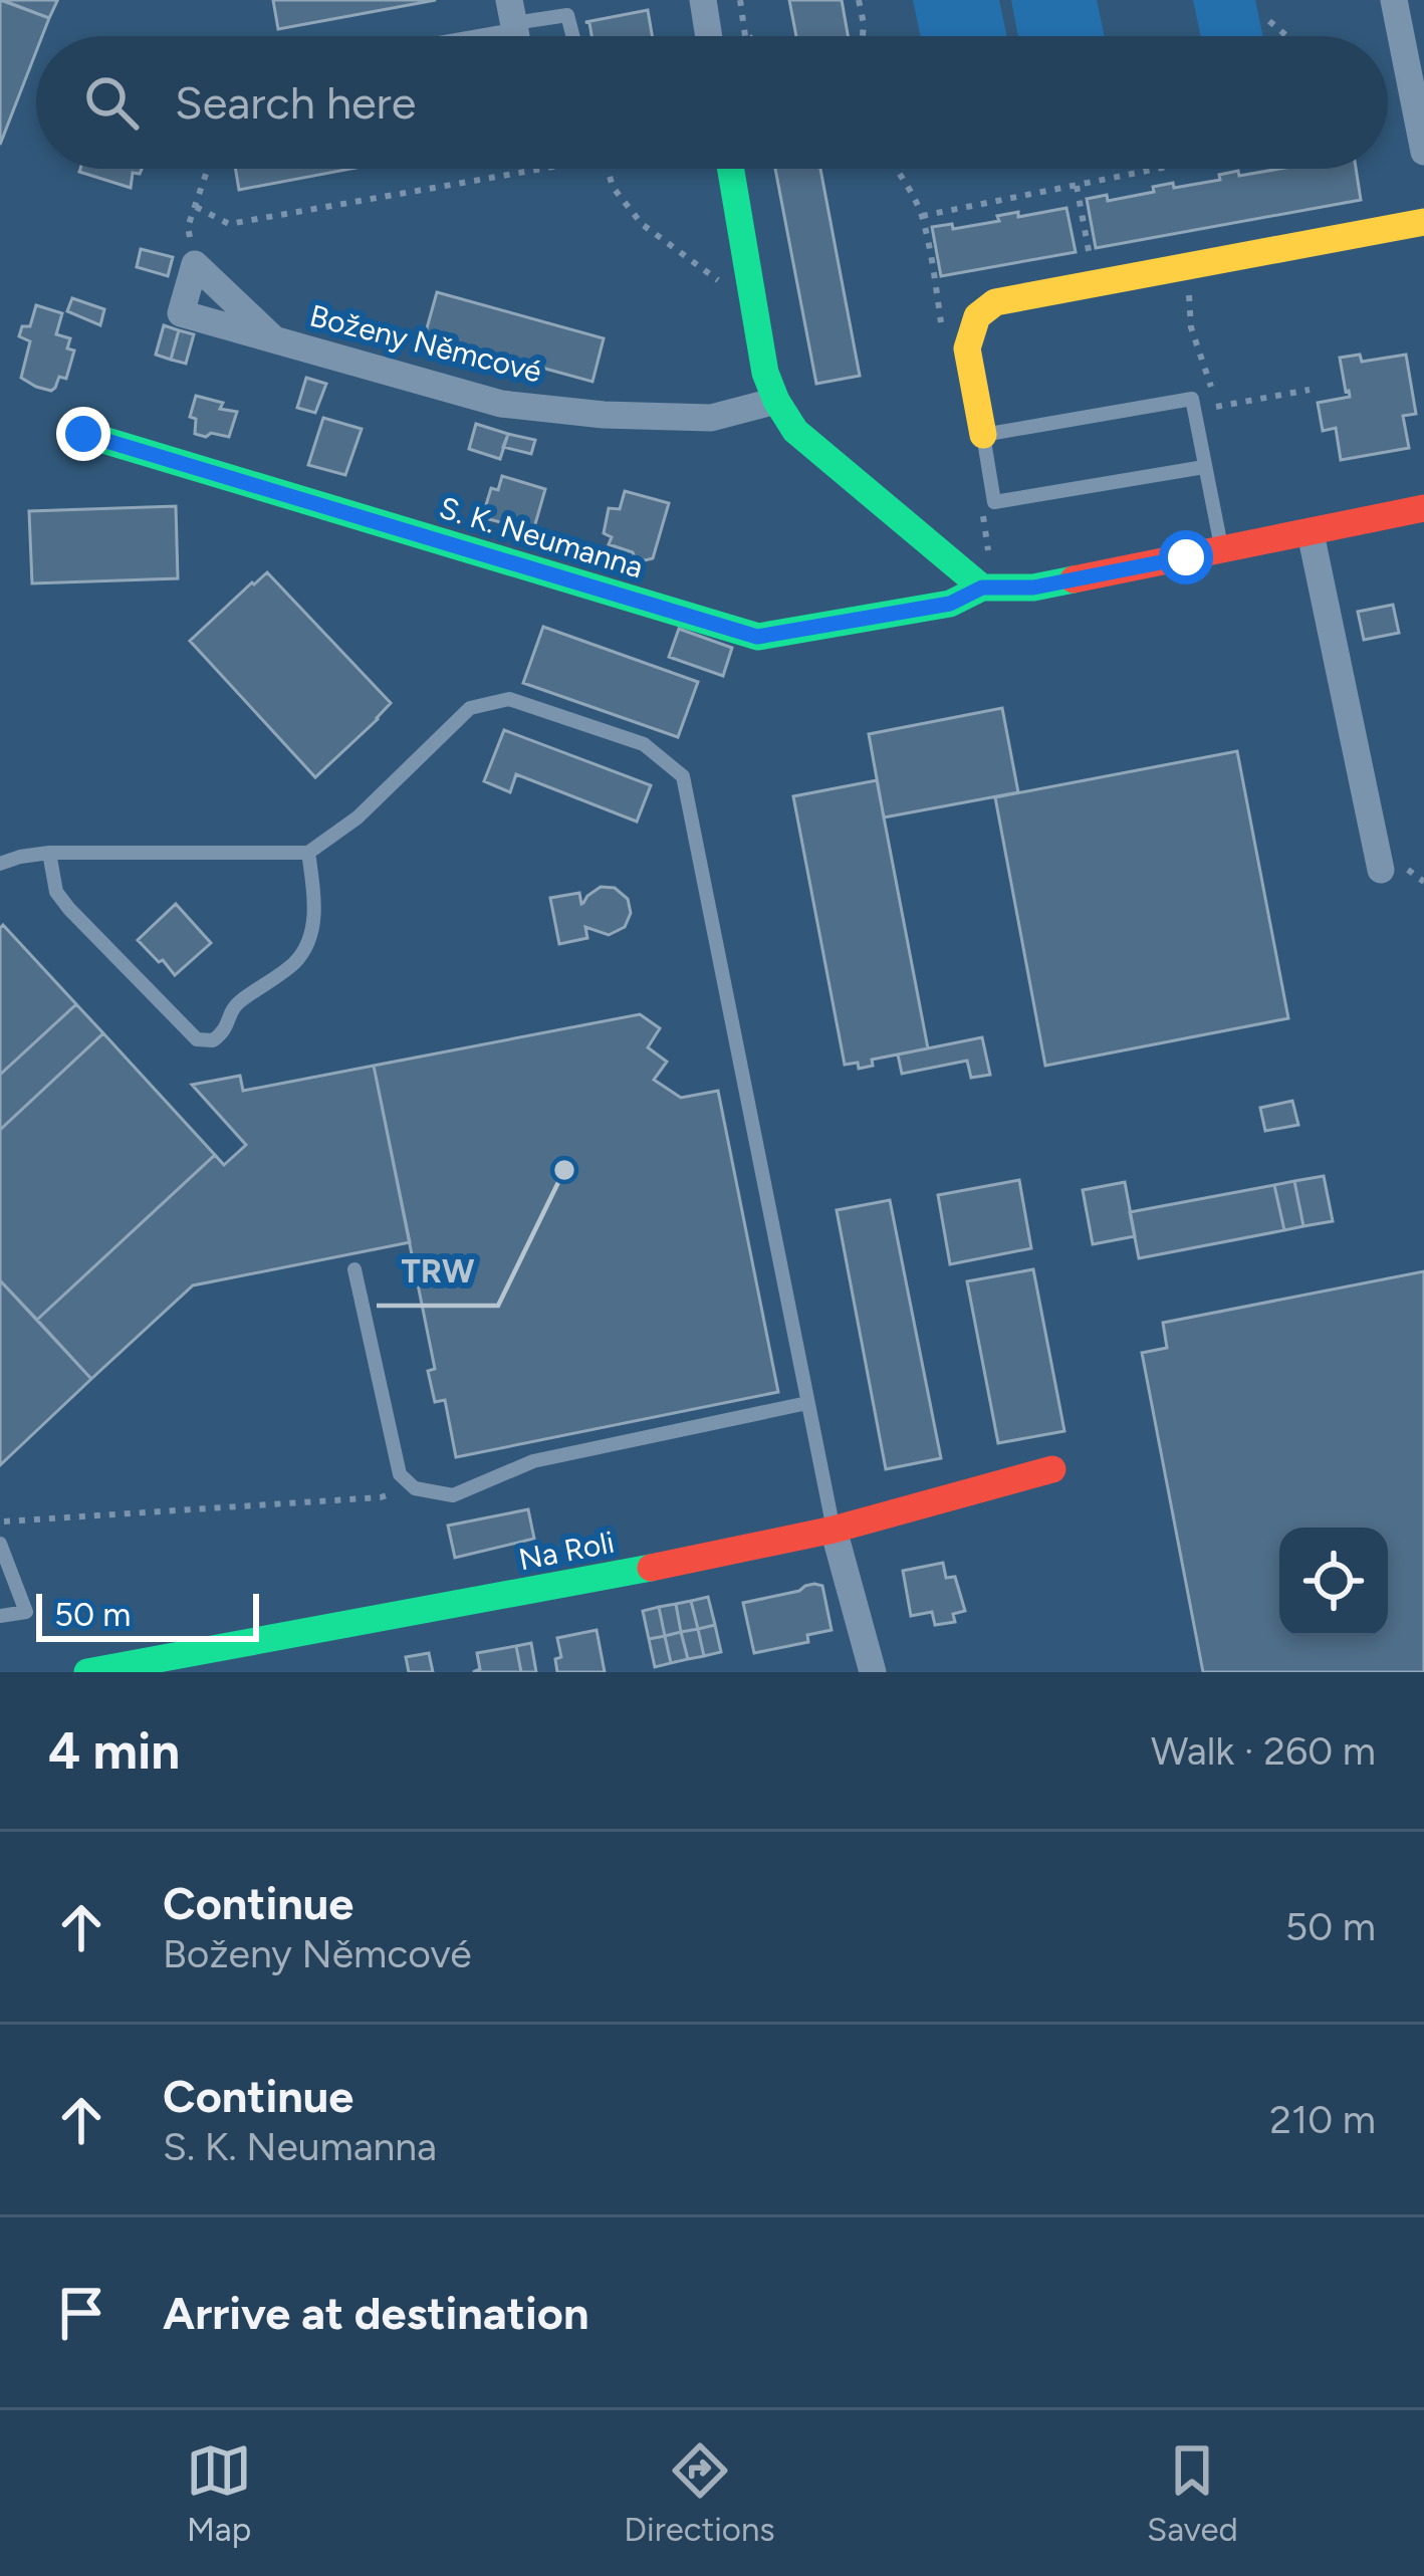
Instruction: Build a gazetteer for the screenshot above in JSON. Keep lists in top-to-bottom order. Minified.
{"streets":{"street":["Boženy Němcové","S. K. Neumanna","Na Roli"]},"places":["TRW"],"scale_bar":"50 m","page":{"search":"Search here","scale":"50 m","heading":["4 min","Walk · 260 m"],"list":[["Continue","Boženy Němcové","50 m"],["Continue","S. K. Neumanna","210 m"],"Arrive at destination"],"nav":["Map","Directions","Saved"]}}
